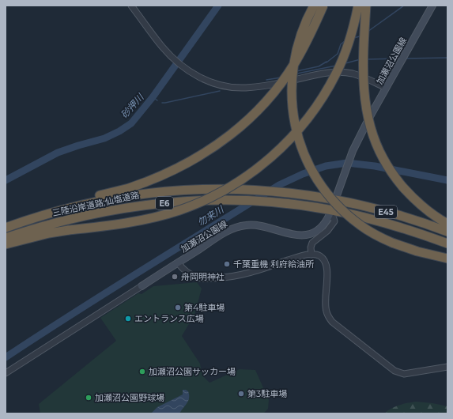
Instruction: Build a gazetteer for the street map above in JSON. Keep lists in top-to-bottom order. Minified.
{"streets":{"highway":["E6","三陸沿岸道路;仙塩道路","E45"],"main road":["加瀬沼公園線"]},"crossings":[["加瀬沼公園線","三陸沿岸道路;仙塩道路"]],"water":["砂押川","勿来川"],"places":["千葉重機 利府給油所","舟岡明神社","第4駐車場","エントランス広場","加瀬沼公園サッカー場","第3駐車場","加瀬沼公園野球場"]}
